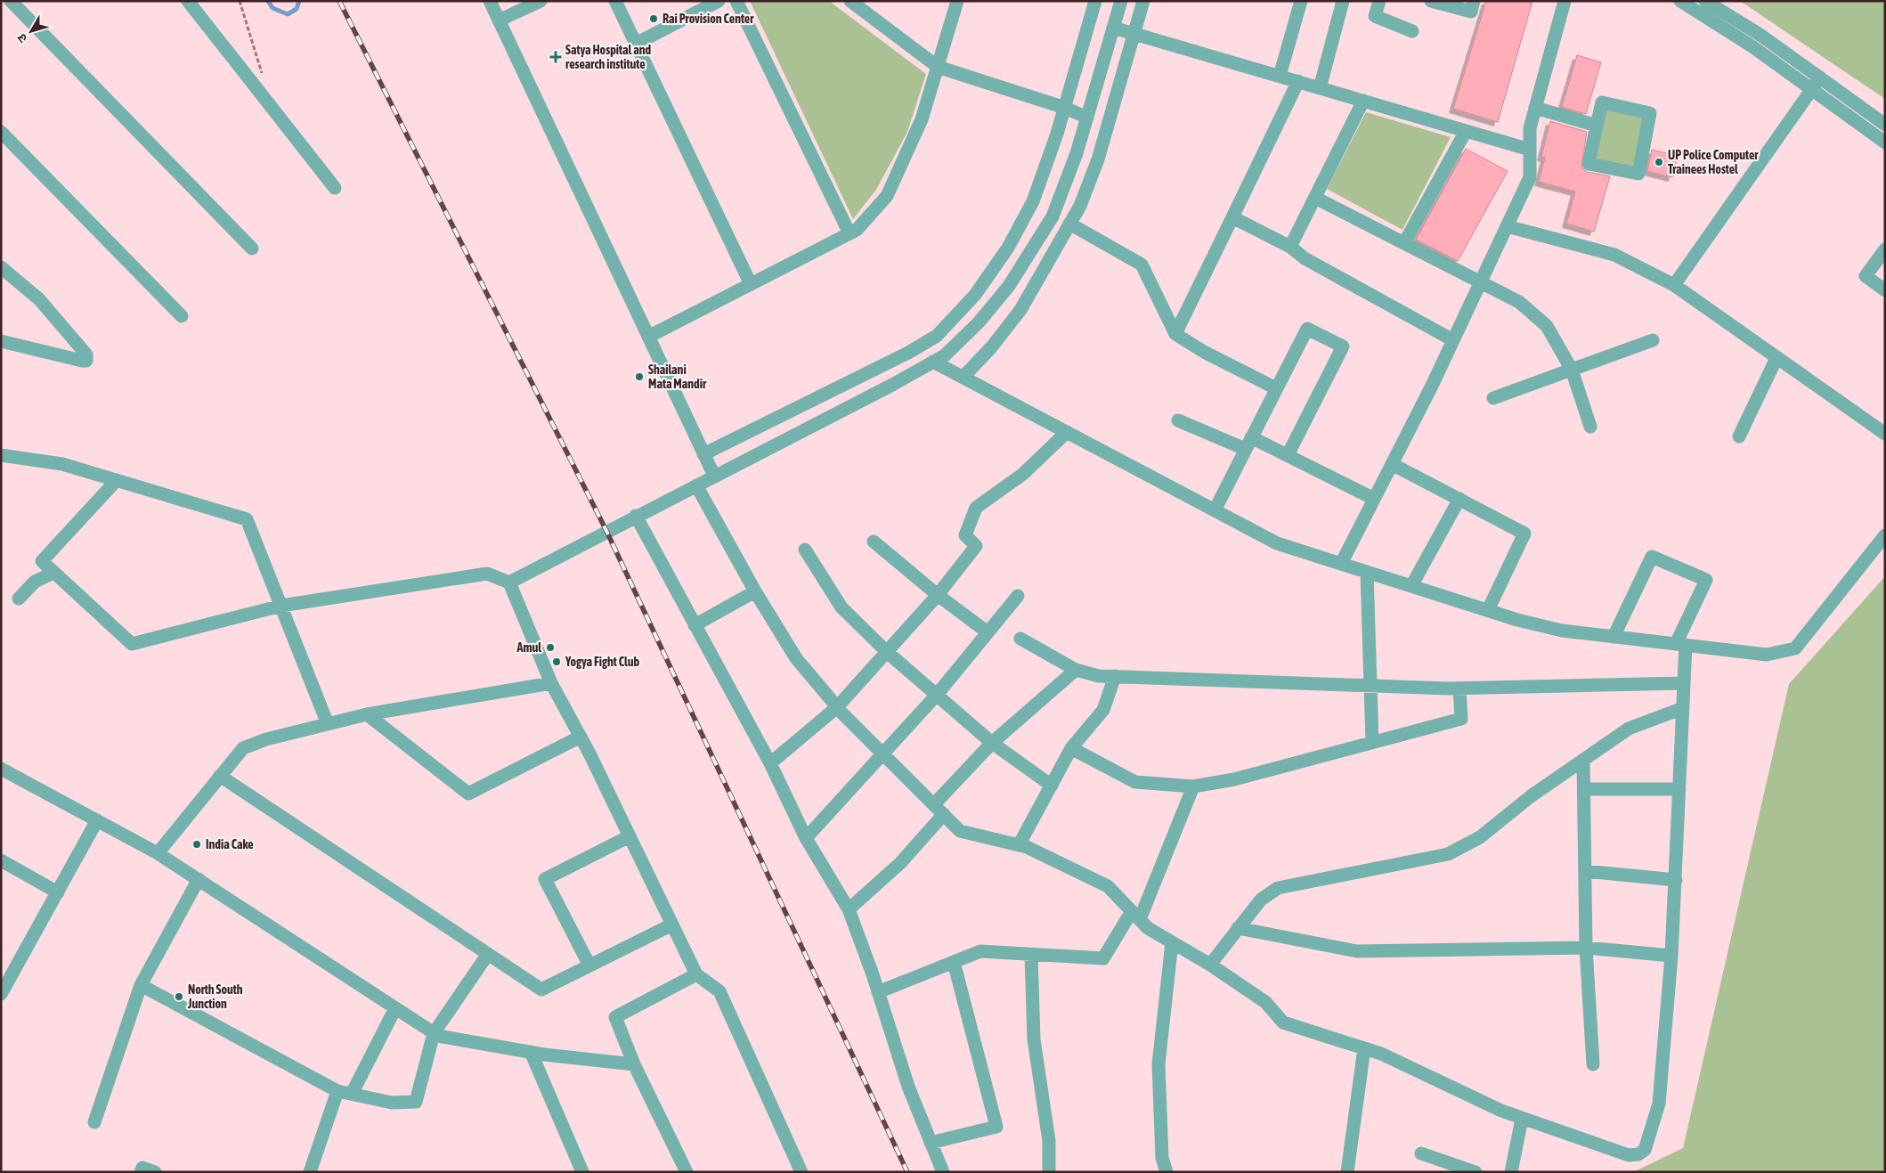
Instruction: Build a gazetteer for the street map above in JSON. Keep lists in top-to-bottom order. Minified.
{"places":{"other":["Rai Provision Center","UP Police Computer Trainees Hostel","Shailani Mata Mandir","Amul","Yogya Fight Club","India Cake","North South Junction"],"health":["Satya Hospital and research institute"]},"north":"bottom left"}
